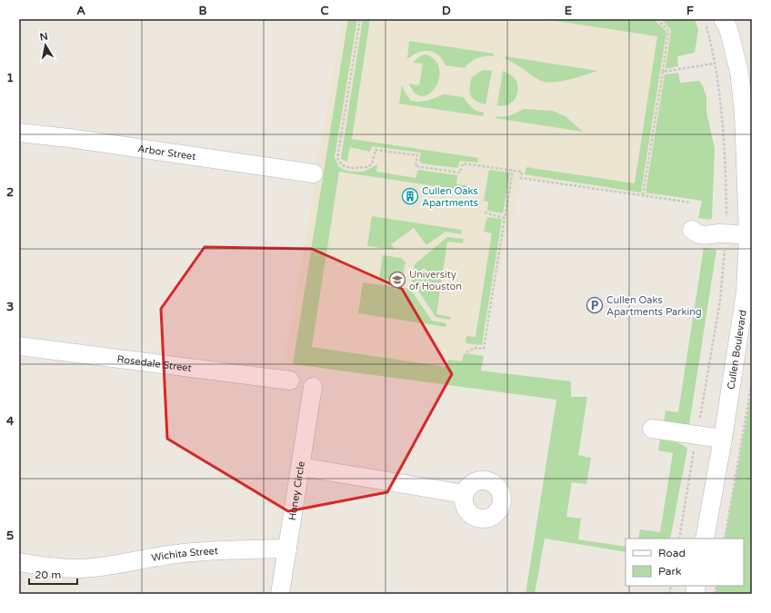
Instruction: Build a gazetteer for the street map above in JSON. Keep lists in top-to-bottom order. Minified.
{"streets":{"street":["Arbor Street","Cullen Boulevard","Rosedale Street","Honey Circle","Wichita Street"]},"crossings":[["Honey Circle","Wichita Street"]],"places":{"building":["Cullen Oaks Apartments"],"school or university":["University of Houston"],"parking":["Cullen Oaks Apartments Parking"]},"legend":["Road","Park"],"scale_bar":"20 m","north":"top","grid":{"columns":["A","B","C","D","E","F"],"rows":["1","2","3","4","5"]}}
